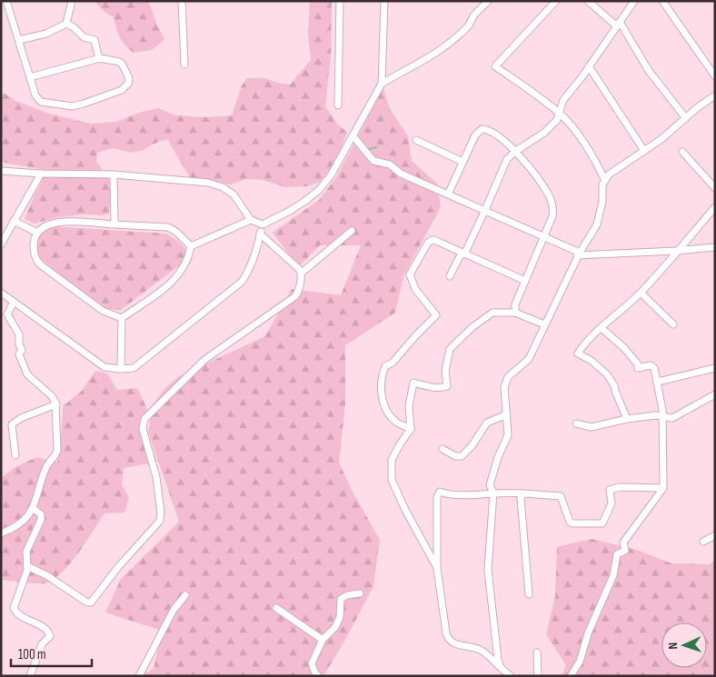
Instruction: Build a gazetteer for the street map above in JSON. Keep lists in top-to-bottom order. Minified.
{"scale_bar":"100 m","north":"left"}
